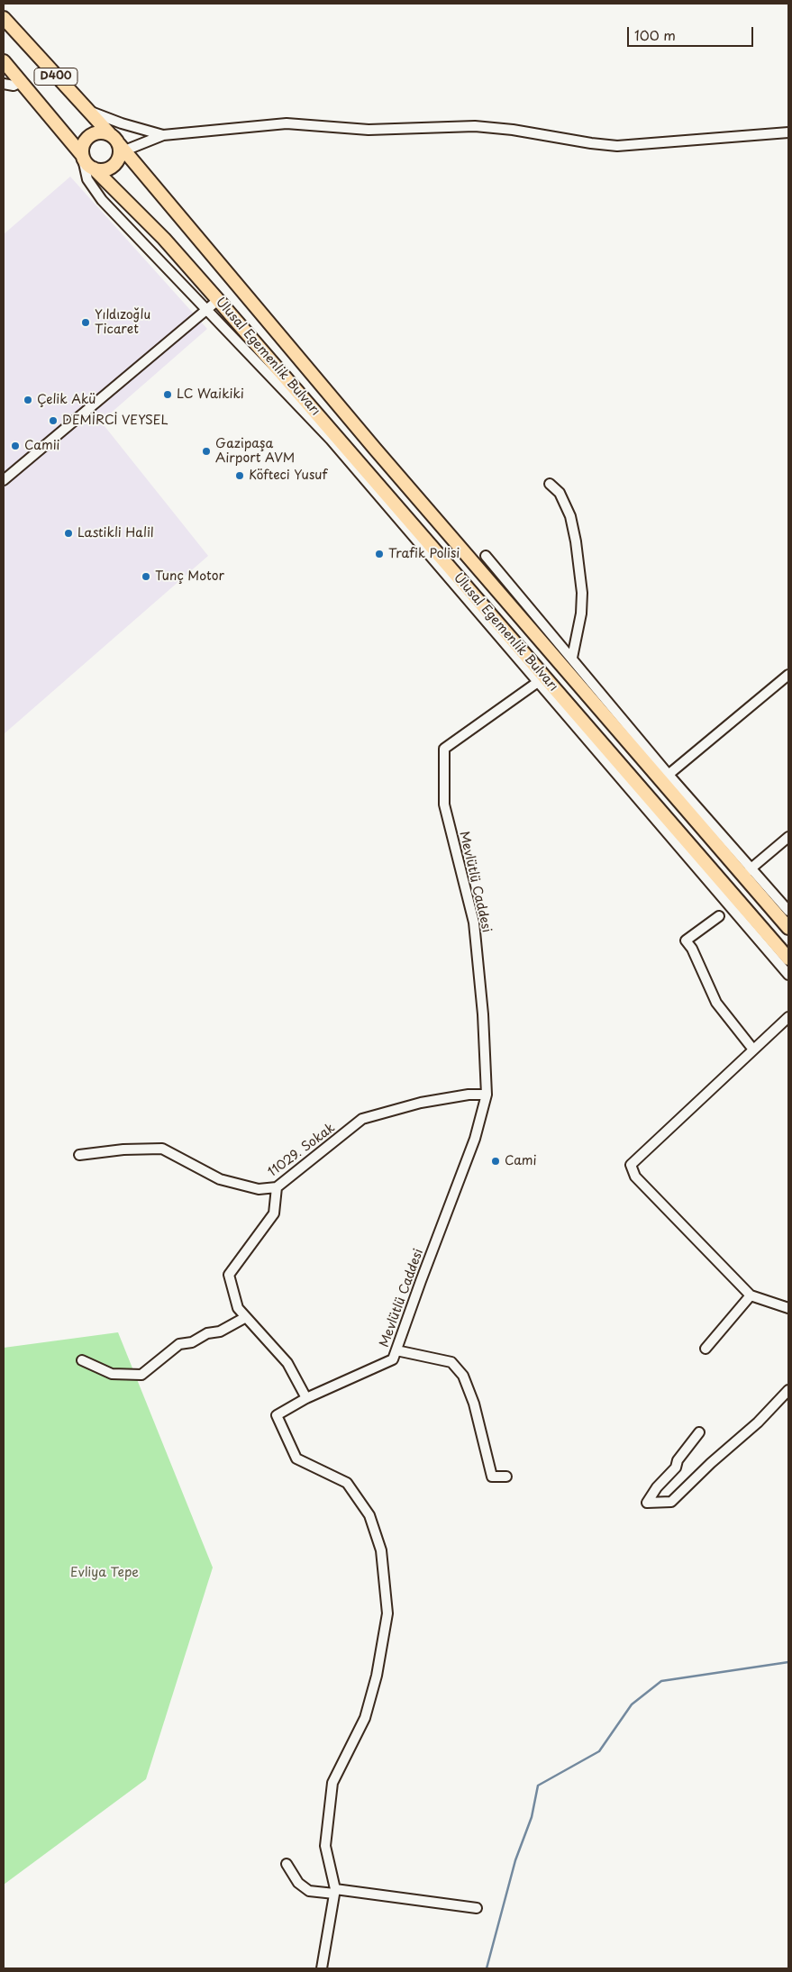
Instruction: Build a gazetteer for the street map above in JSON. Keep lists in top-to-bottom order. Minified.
{"streets":{"highway":["D400","Ulusal Egemenlik Bulvarı"],"street":["Mevlütlü Caddesi","11029. Sokak"]},"crossings":[["D400","Ulusal Egemenlik Bulvarı"],["Ulusal Egemenlik Bulvarı","Mevlütlü Caddesi"],["Mevlütlü Caddesi","11029. Sokak"]],"parks":["Evliya Tepe"],"places":["Yıldızoğlu Ticaret","LC Waikiki","Çelik Akü","DEMİRCİ VEYSEL","Camii","Gazipaşa Airport AVM","Köfteci Yusuf","Lastikli Halil","Trafik Polisi","Tunç Motor","Cami"],"scale_bar":"100 m"}
